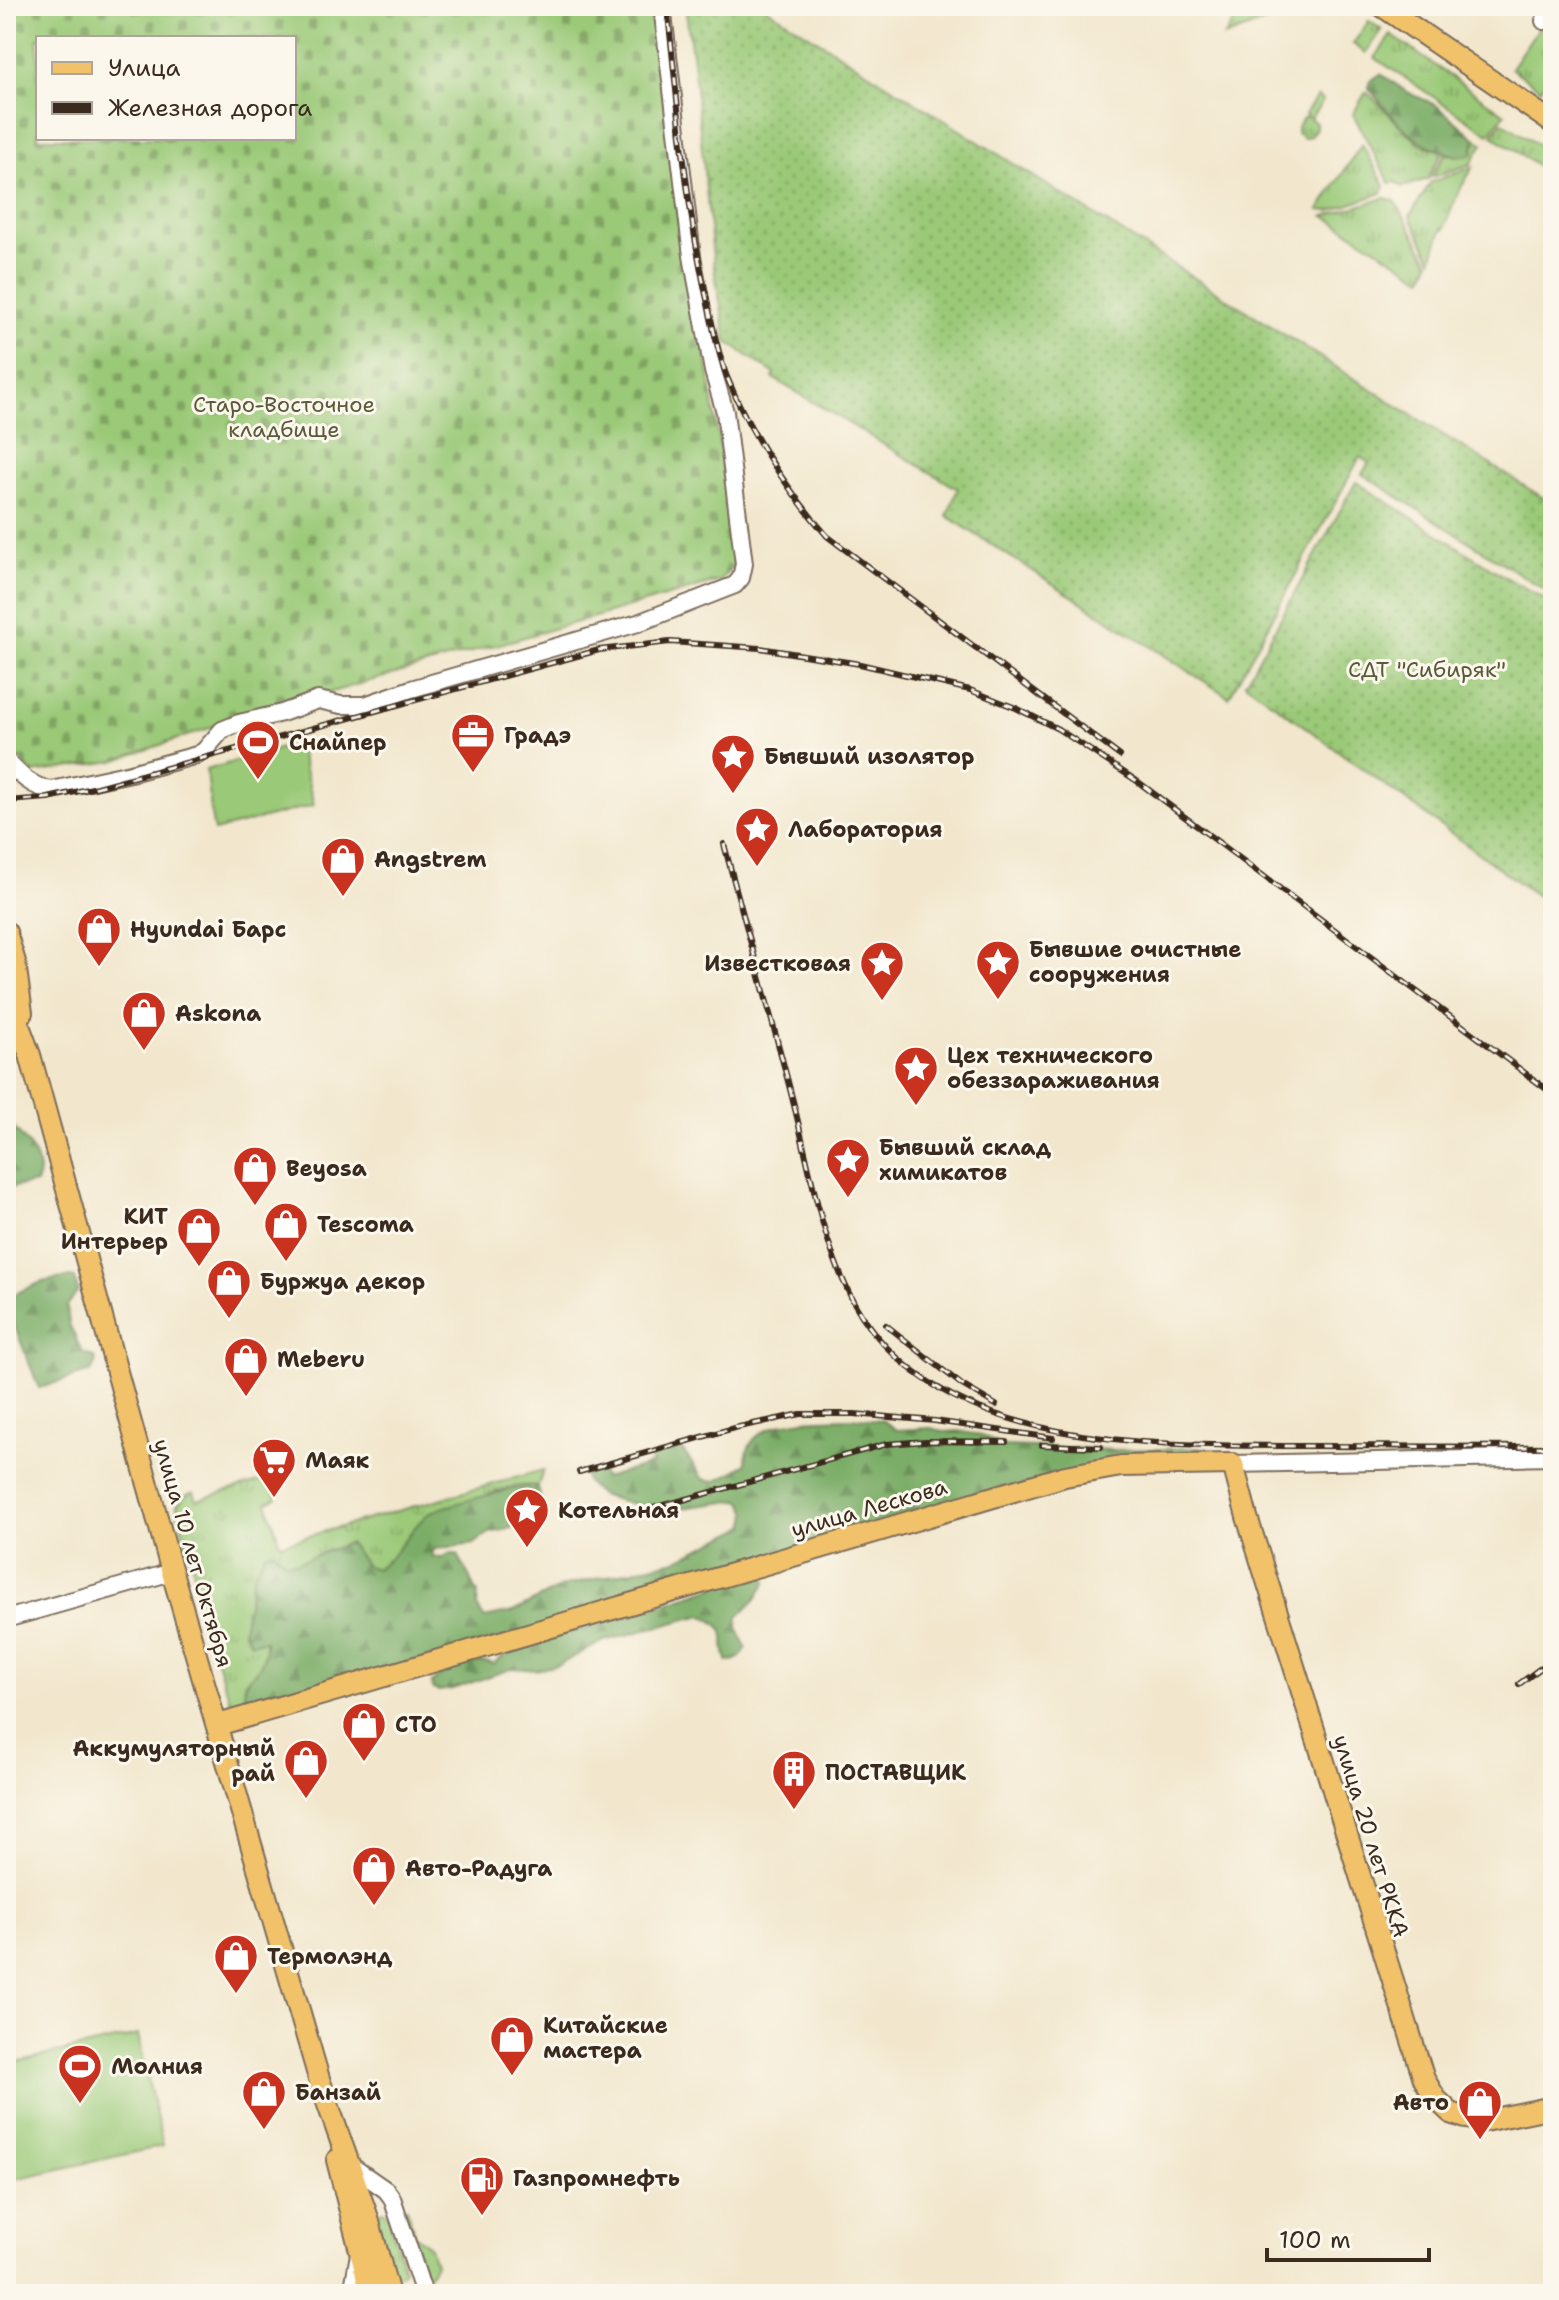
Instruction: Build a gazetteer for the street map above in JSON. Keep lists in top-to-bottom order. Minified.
{"streets":{"main road":["улица Лескова","улица 10 лет Октября","улица 20 лет РККА"]},"crossings":[["улица Лескова","улица 10 лет Октября"],["улица Лескова","улица 20 лет РККА"]],"parks":["Старо-Восточное кладбище","СДТ \"Сибиряк\""],"places":{"office":["Градэ"],"sports":["Снайпер","Молния"],"place":["Бывший изолятор","Лаборатория","Бывшие очистные сооружения","Известковая","Цех технического обеззараживания","Бывший склад химикатов","Котельная"],"shop":["Angstrem","Hyundai Барс","Askona","Beyosa","Tescoma","КИТ Интерьер","Буржуа декор","Meberu","СТО","Аккумуляторный рай","Авто-Радуга","Термолэнд","Китайские мастера","Банзай","Авто"],"supermarket":["Маяк"],"building":["ПОСТАВЩИК"],"fuel station":["Газпромнефть"]},"legend":["Улица","Железная дорога"],"scale_bar":"100 m"}
